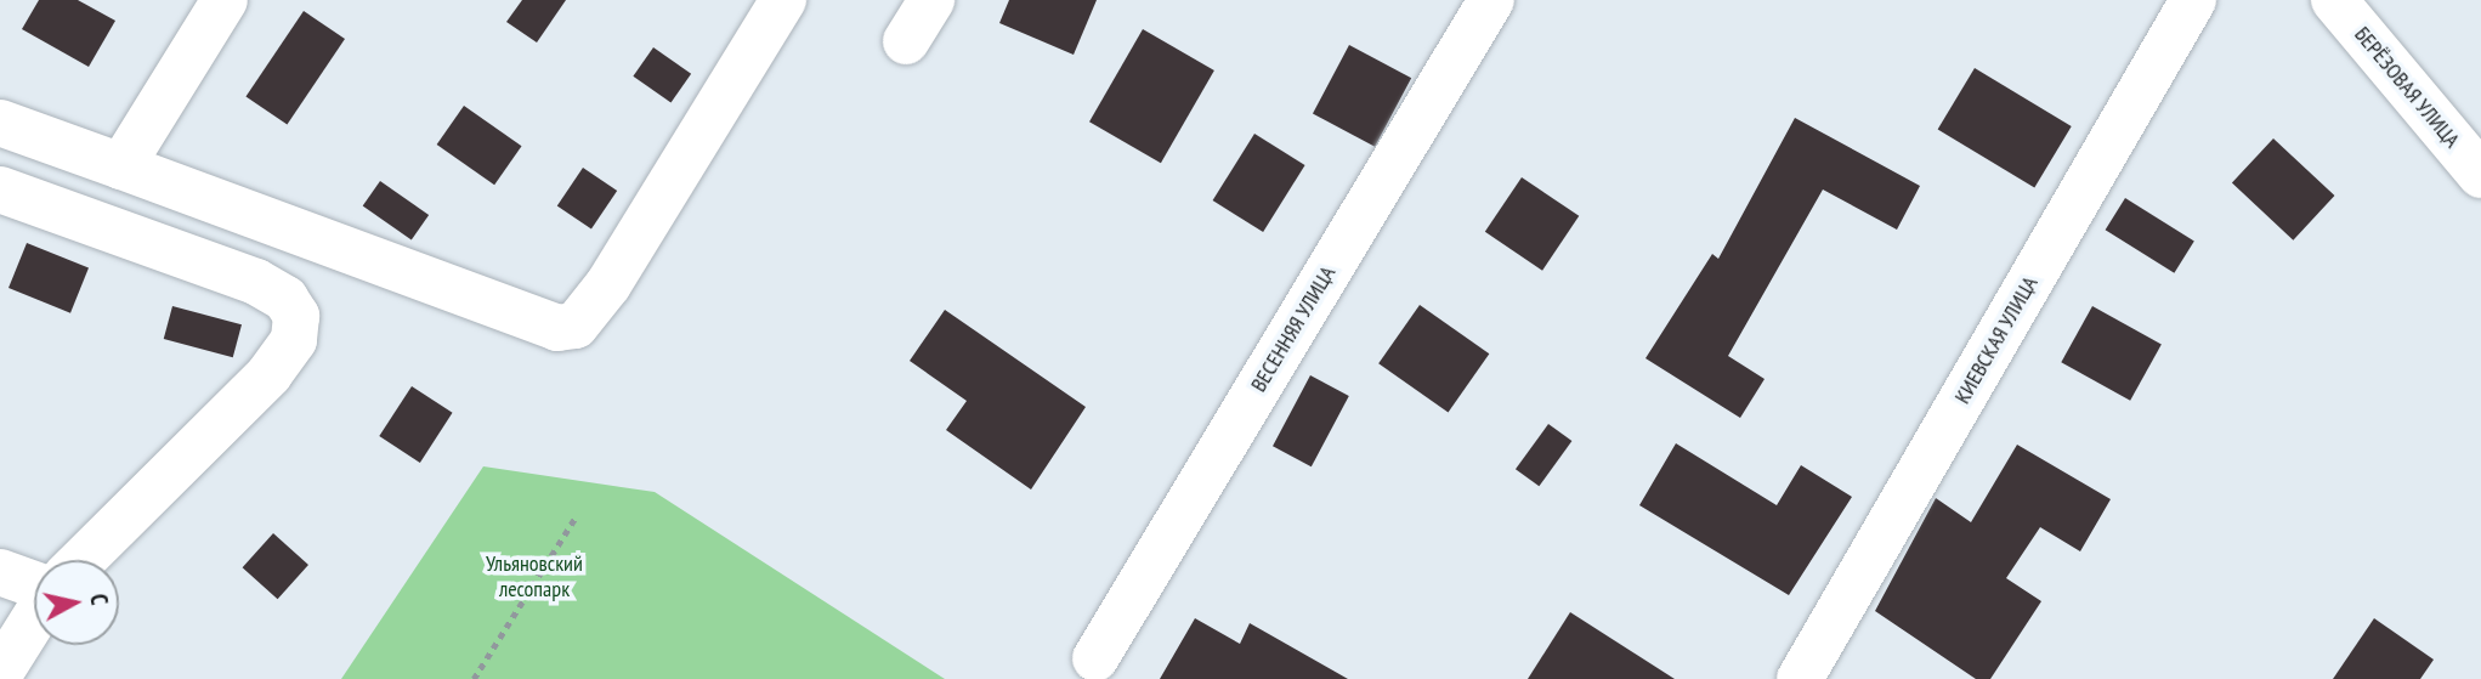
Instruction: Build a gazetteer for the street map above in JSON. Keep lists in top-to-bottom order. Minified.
{"streets":{"street":["БЕРЁЗОВАЯ УЛИЦА","ВЕСЕННЯЯ УЛИЦА","КИЕВСКАЯ УЛИЦА"]},"parks":["Ульяновский лесопарк"],"north":"right"}
